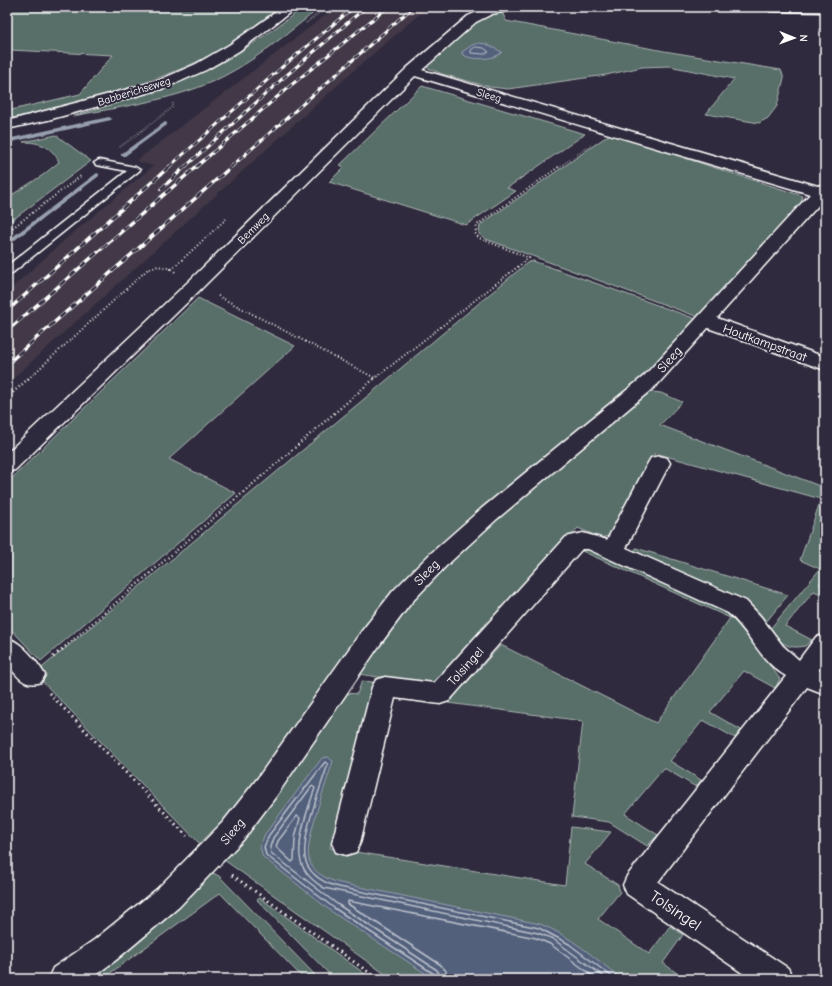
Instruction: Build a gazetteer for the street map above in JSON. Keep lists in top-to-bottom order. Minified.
{"streets":{"street":["Babberichseweg","Sleeg","Bemweg","Houtkampstraat","Tolsingel"]},"crossings":[["Sleeg","Bemweg"],["Sleeg","Houtkampstraat"]],"north":"right"}
